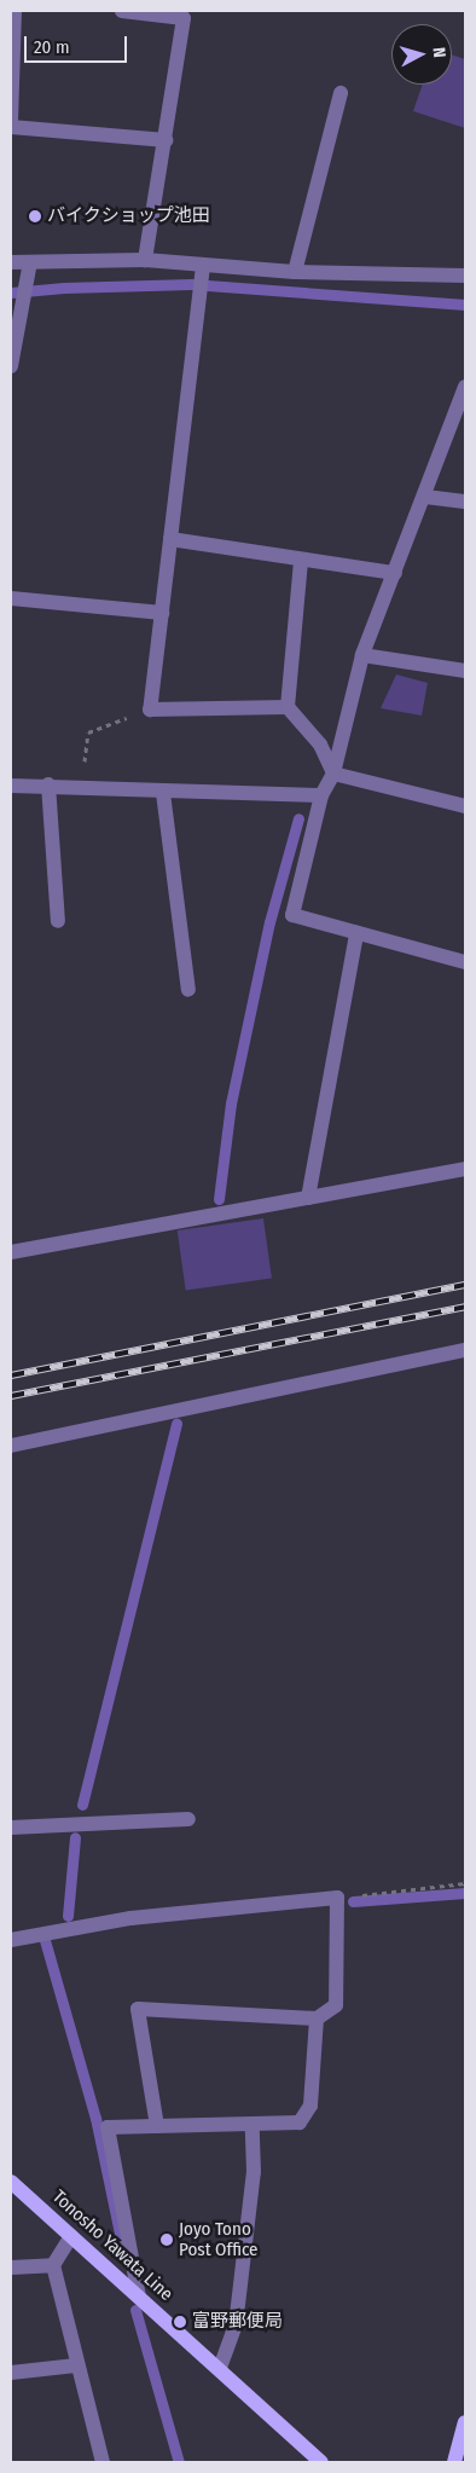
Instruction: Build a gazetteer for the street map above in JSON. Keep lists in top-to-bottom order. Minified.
{"streets":{"main road":["Tonosho Yawata Line"]},"places":["バイクショップ池田","Joyo Tono Post Office","富野郵便局"],"scale_bar":"20 m","north":"right"}
